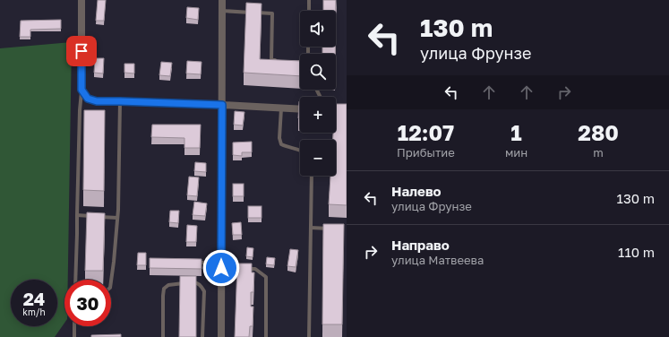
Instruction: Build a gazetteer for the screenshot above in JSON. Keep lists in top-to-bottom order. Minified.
{"page":{"turn":["130 m","улица Фрунзе"],"map_buttons":["+","−"],"eta":["12:07","Прибытие","1","мин","280","m"],"list":[{"name":"Налево","note":"улица Фрунзе","value":"130 m"},{"name":"Направо","note":"улица Матвеева","value":"110 m"}],"speed":"24 km/h","limit":"30"}}
